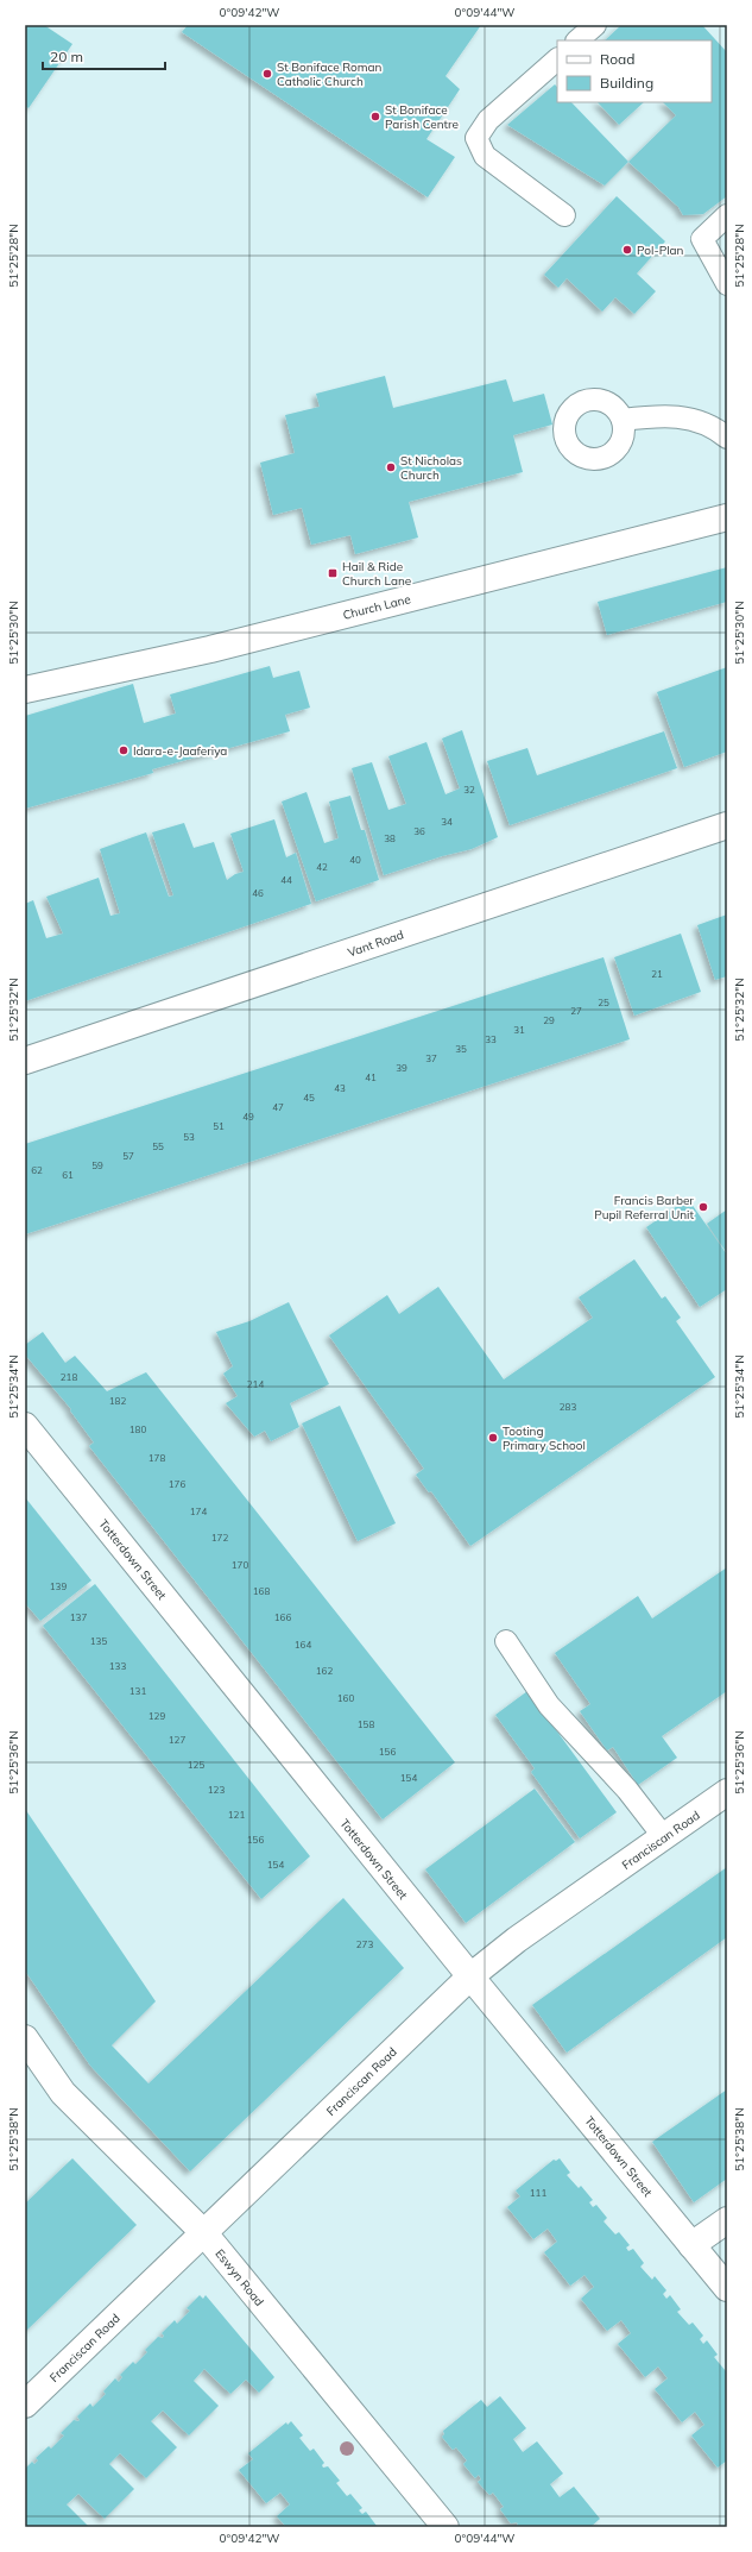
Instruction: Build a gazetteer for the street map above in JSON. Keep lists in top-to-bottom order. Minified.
{"streets":{"street":["Church Lane","Vant Road","Totterdown Street","Franciscan Road","Eswyn Road"]},"crossings":[["Totterdown Street","Franciscan Road"],["Franciscan Road","Eswyn Road"]],"places":{"other":["St Boniface Roman Catholic Church","St Boniface Parish Centre","Pol-Plan","St Nicholas Church","Idara-e-Jaaferiya","Francis Barber Pupil Referral Unit","Tooting Primary School"],"transit":["Hail & Ride Church Lane"]},"house_numbers":["32","34","36","38","40","42","44","46","21","25","27","29","31","33","35","37","39","41","43","45","47","49","51","53","55","57","59","62","61","218","214","182","283","180","178","176","174","172","170","139","168","137","166","135","164","133","162","131","160","129","158","127","156","125","154","123","121","156","154","273","111"],"legend":["Road","Building"],"scale_bar":"20 m","coordinates":["0°09'42\"W","0°09'44\"W","51°25'28\"N","51°25'30\"N","51°25'32\"N","51°25'34\"N","51°25'36\"N","51°25'38\"N"]}
